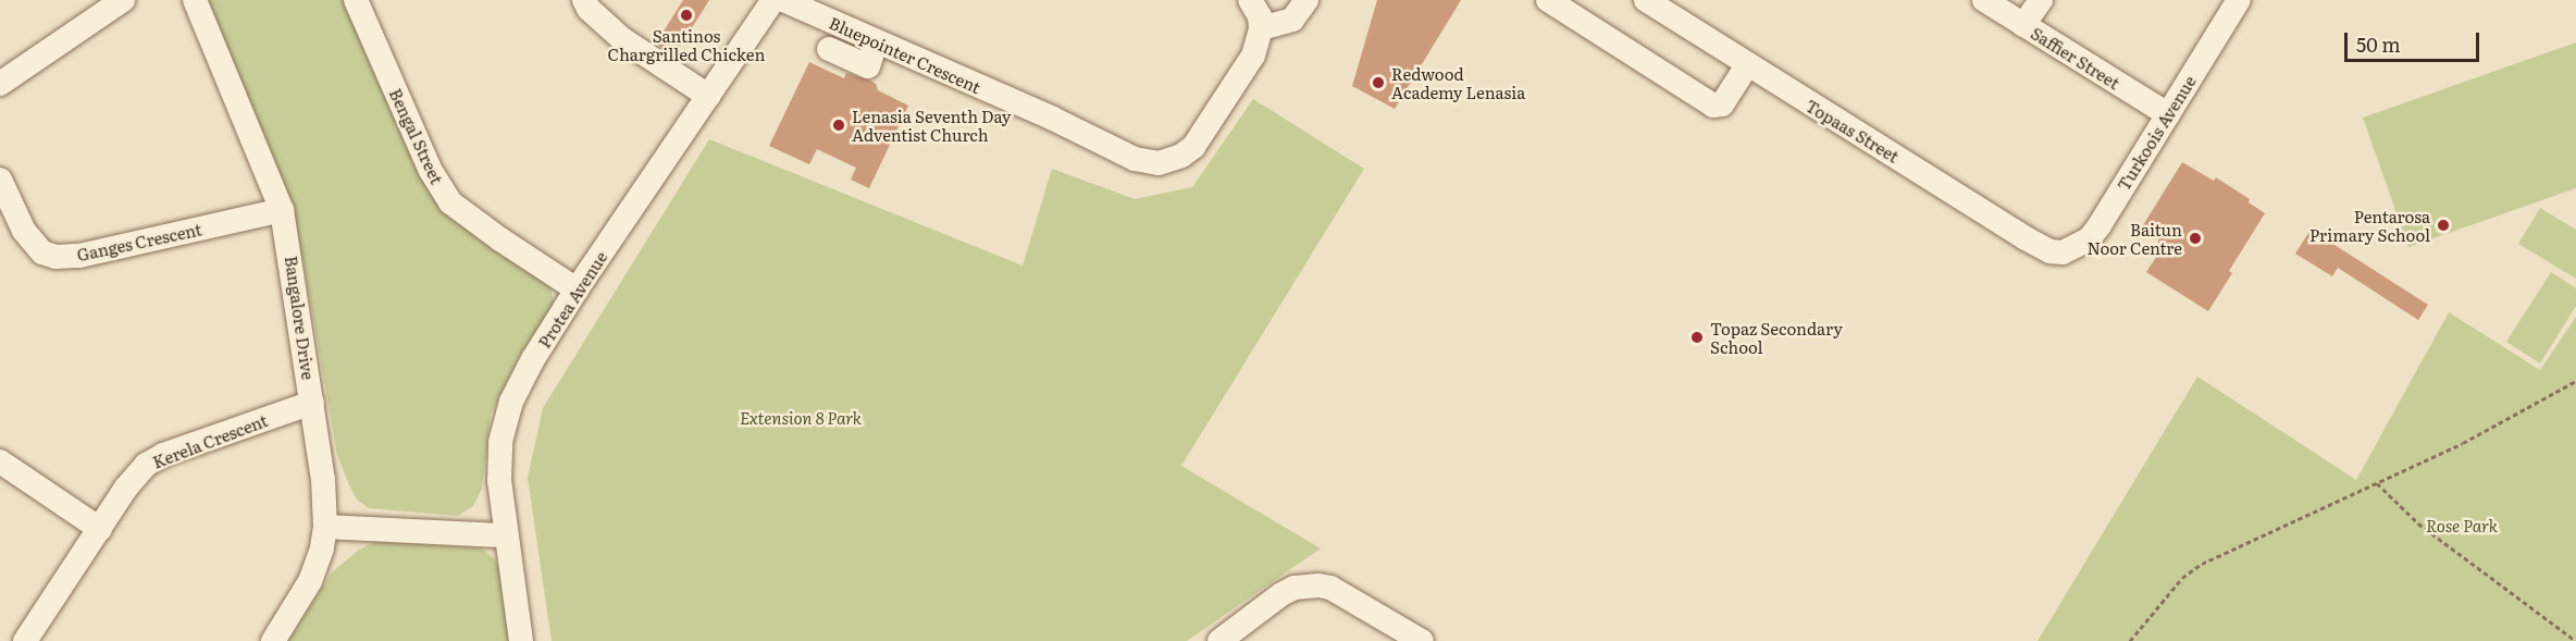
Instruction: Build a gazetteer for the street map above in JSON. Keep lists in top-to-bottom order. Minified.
{"streets":{"street":["Bluepointer Crescent","Saffier Street","Topaas Street","Turkoois Avenue","Bengal Street","Ganges Crescent","Protea Avenue","Bangalore Drive","Kerela Crescent"]},"crossings":[["Saffier Street","Turkoois Avenue"],["Topaas Street","Turkoois Avenue"],["Bengal Street","Protea Avenue"],["Ganges Crescent","Bangalore Drive"],["Bangalore Drive","Kerela Crescent"]],"parks":["Extension 8 Park","Rose Park"],"places":["Santinos Chargrilled Chicken","Redwood Academy Lenasia","Lenasia Seventh Day Adventist Church","Pentarosa Primary School","Baitun Noor Centre","Topaz Secondary School"],"scale_bar":"50 m"}
